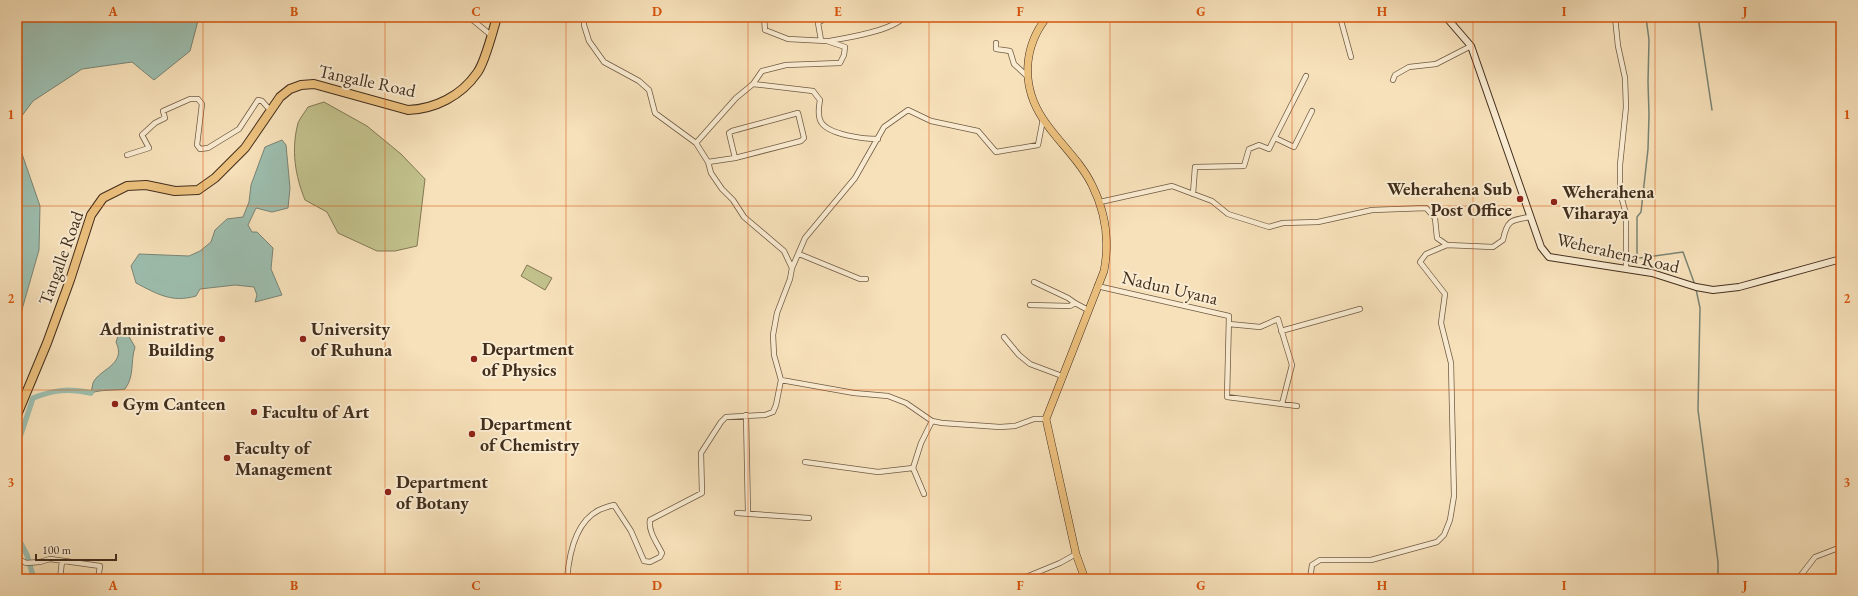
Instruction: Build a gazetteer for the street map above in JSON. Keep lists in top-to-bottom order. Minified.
{"streets":{"highway":["Tangalle Road"],"main road":["Weherahena Road"],"street":["Nadun Uyana"]},"places":["Weherahena Sub Post Office","Weherahena Viharaya","Administrative Building","University of Ruhuna","Department of Physics","Gym Canteen","Facultu of Art","Department of Chemistry","Faculty of Management","Department of Botany"],"scale_bar":"100 m","grid":{"columns":["A","B","C","D","E","F","G","H","I","J"],"rows":["1","2","3"]}}
